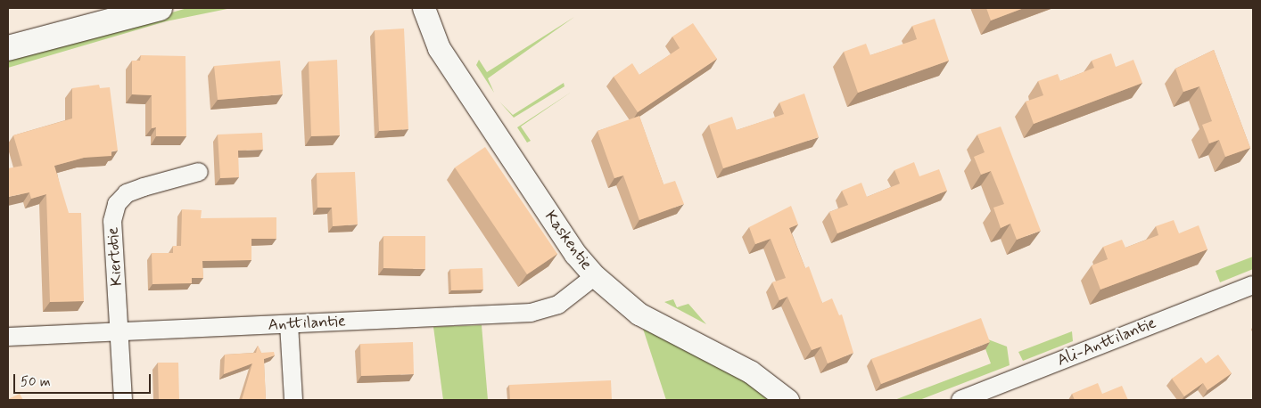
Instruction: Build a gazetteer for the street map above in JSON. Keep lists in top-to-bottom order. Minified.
{"streets":{"street":["Kaskentie","Kiertotie","Anttilantie","Ali-Anttilantie"]},"crossings":[["Kaskentie","Anttilantie"],["Kiertotie","Anttilantie"]],"scale_bar":"50 m"}
